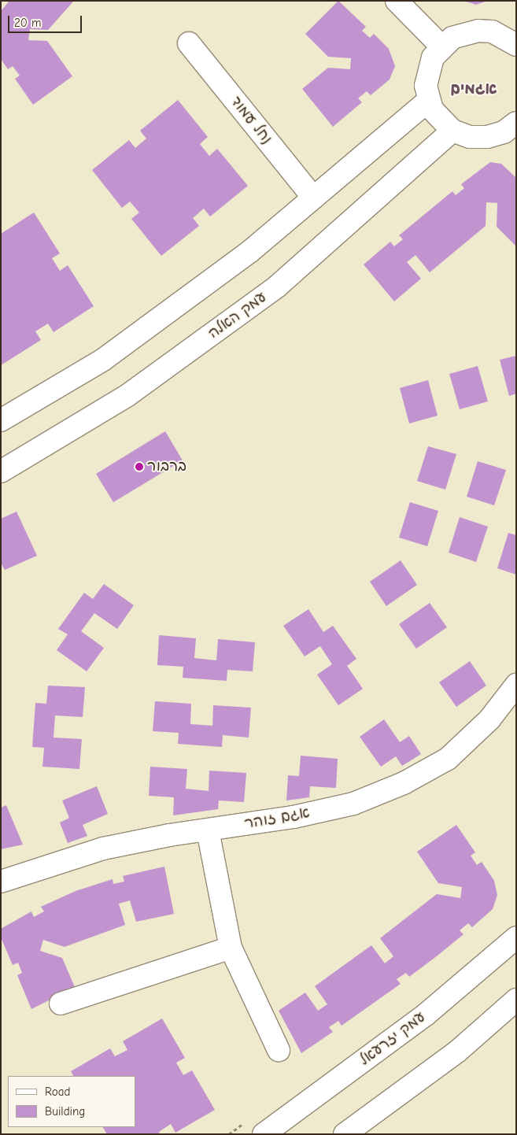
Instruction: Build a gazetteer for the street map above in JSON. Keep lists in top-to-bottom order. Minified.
{"streets":{"street":["נחל עמוד","עמק האלה","אגם זוהר","עמק יזרעאל"]},"districts":["אגמים"],"places":["ברבור"],"legend":["Road","Building"],"scale_bar":"20 m"}
